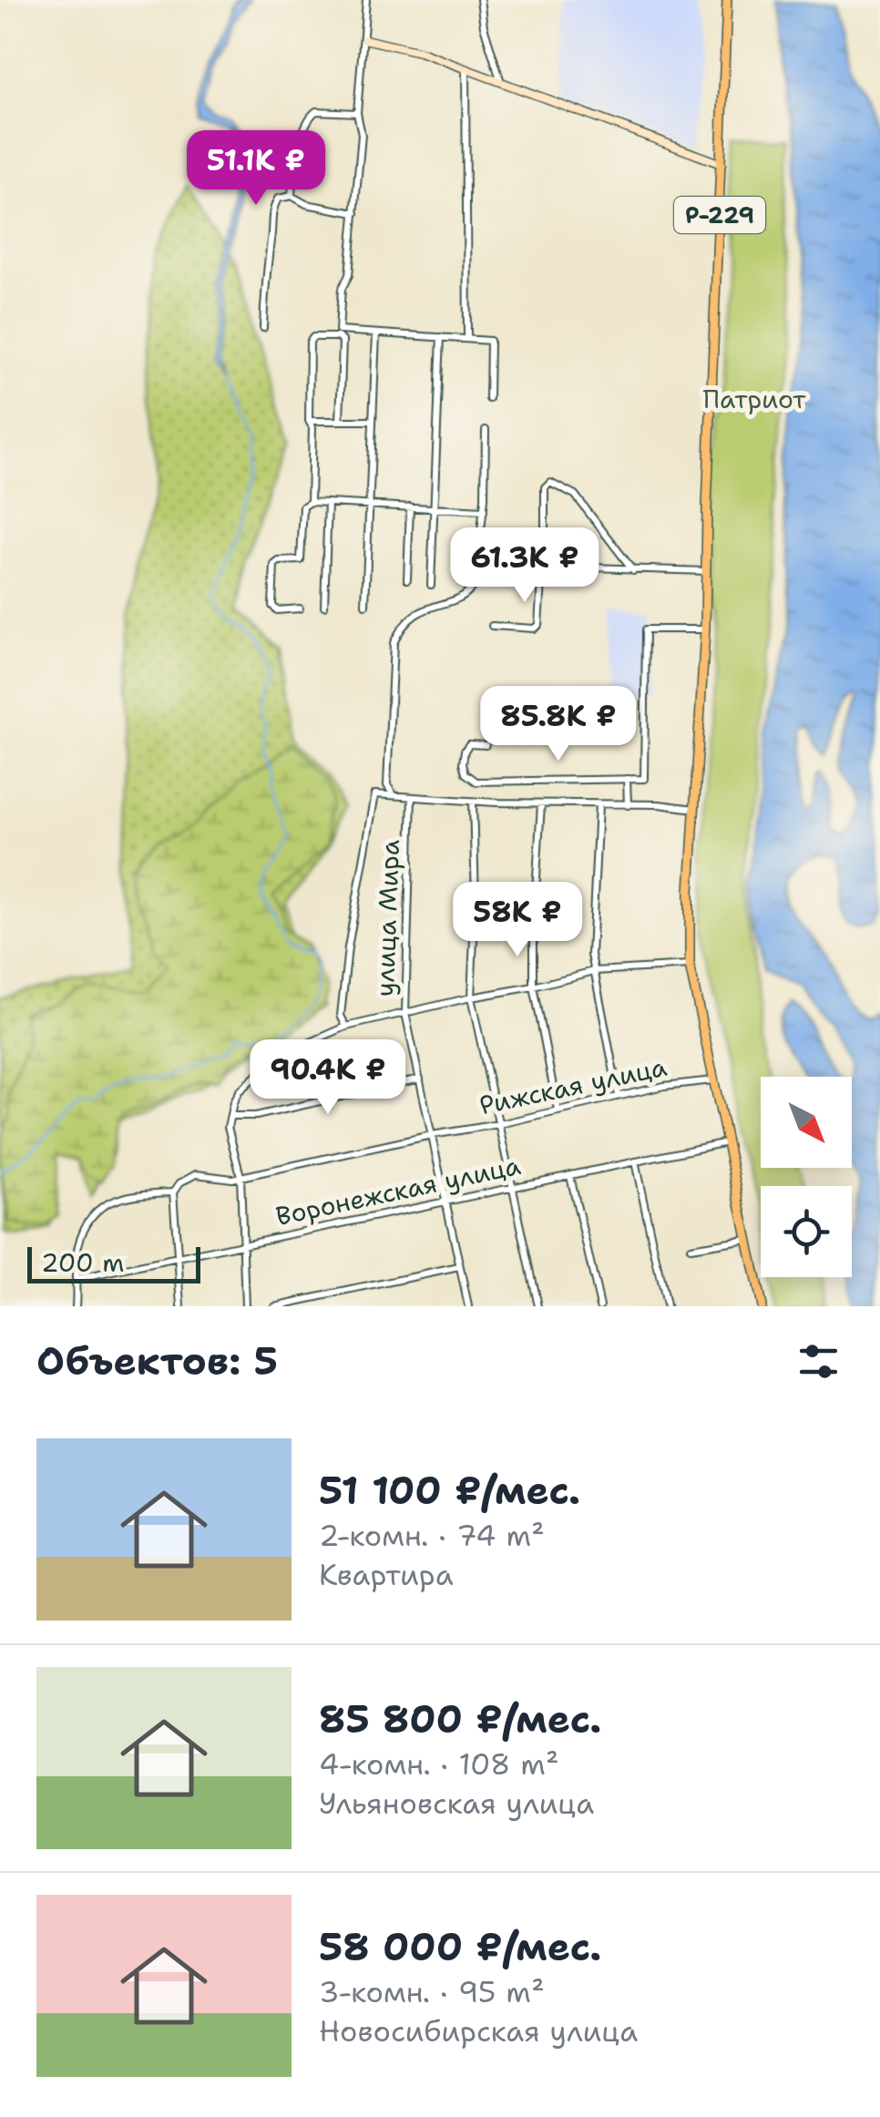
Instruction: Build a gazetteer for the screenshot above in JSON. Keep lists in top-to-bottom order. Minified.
{"streets":{"main road":["Р-229"],"street":["улица Мира","Рижская улица","Воронежская улица"]},"crossings":[["Р-229","Рижская улица"],["Р-229","Воронежская улица"],["улица Мира","Рижская улица"],["улица Мира","Воронежская улица"],["Рижская улица","Воронежская улица"]],"parks":["Патриот"],"scale_bar":"200 m","north":"bottom right","page":{"price":["51.1K ₽","61.3K ₽","85.8K ₽","58K ₽","90.4K ₽"],"scale":"200 m","heading":"Объектов: 5","list":[{"name":"51 100 ₽/мес.","note":"2-комн. · 74 m² · Квартира"},{"name":"85 800 ₽/мес.","note":"4-комн. · 108 m² · Ульяновская улица"},{"name":"58 000 ₽/мес.","note":"3-комн. · 95 m² · Новосибирская улица"}]}}
